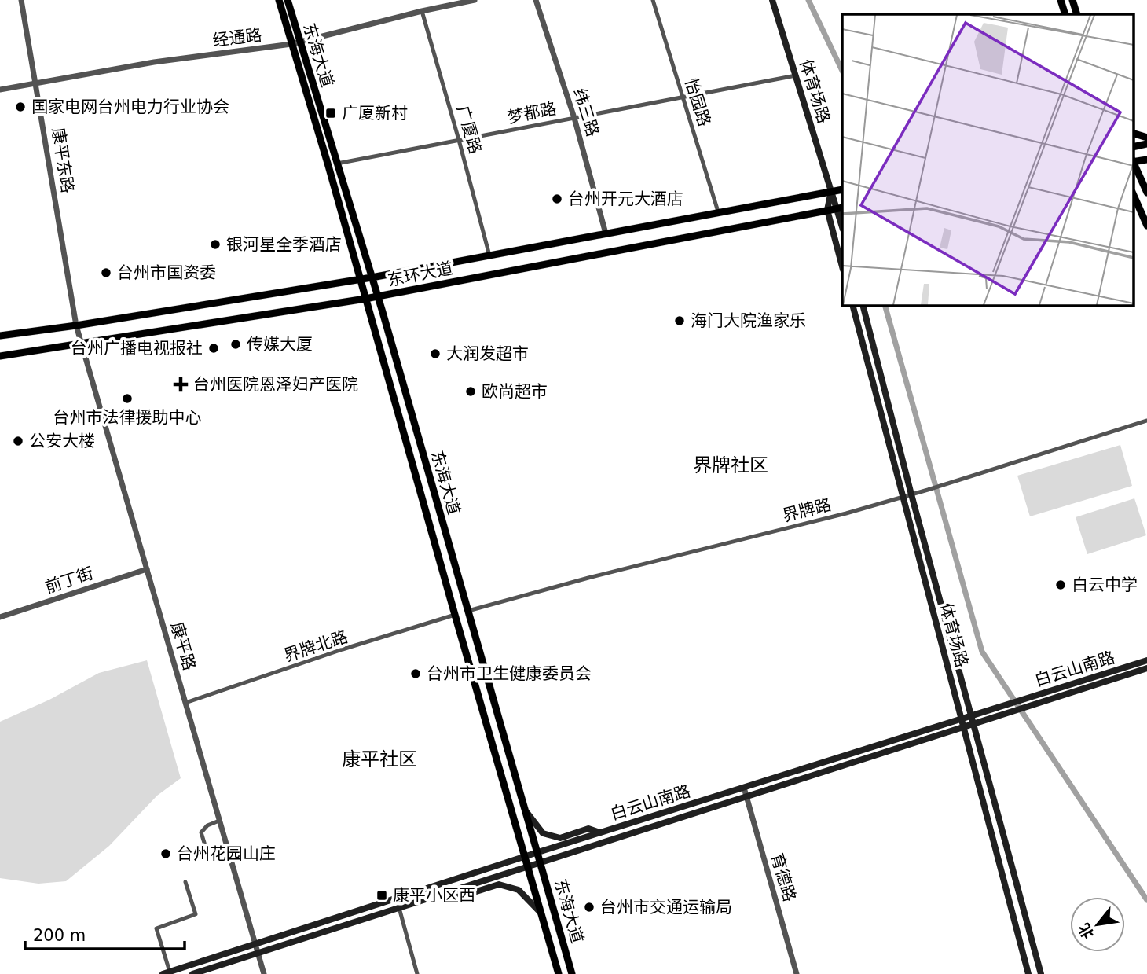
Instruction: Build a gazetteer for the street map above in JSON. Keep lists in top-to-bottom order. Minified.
{"streets":{"main road":["东海大道","体育场路","东环大道","白云山南路"],"street":["经通路","怡园路","纬三路","梦都路","广厦路","康平东路","界牌路","前丁街","康平路","界牌北路","育德路"]},"crossings":[["经通路","东海大道"],["经通路","广厦路"],["经通路","康平东路"],["东海大道","梦都路"],["东海大道","东环大道"],["东海大道","界牌路"],["东海大道","界牌北路"],["东海大道","白云山南路"],["体育场路","梦都路"],["体育场路","东环大道"],["体育场路","界牌路"],["体育场路","白云山南路"],["怡园路","梦都路"],["怡园路","东环大道"],["纬三路","梦都路"],["纬三路","东环大道"],["梦都路","广厦路"],["广厦路","东环大道"],["康平东路","东环大道"],["康平东路","康平路"],["东环大道","康平路"],["前丁街","康平路"],["康平路","界牌北路"],["康平路","白云山南路"],["白云山南路","育德路"]],"districts":["界牌社区","康平社区"],"places":{"other":["国家电网台州电力行业协会","台州开元大酒店","银河星全季酒店","台州市国资委","海门大院渔家乐","传媒大厦","台州广播电视报社","大润发超市","欧尚超市","台州市法律援助中心","公安大楼","白云中学","台州市卫生健康委员会","台州花园山庄","台州市交通运输局"],"transit":["广厦新村","康平小区西"],"health":["台州医院恩泽妇产医院"]},"scale_bar":"200 m","north":"bottom left"}
